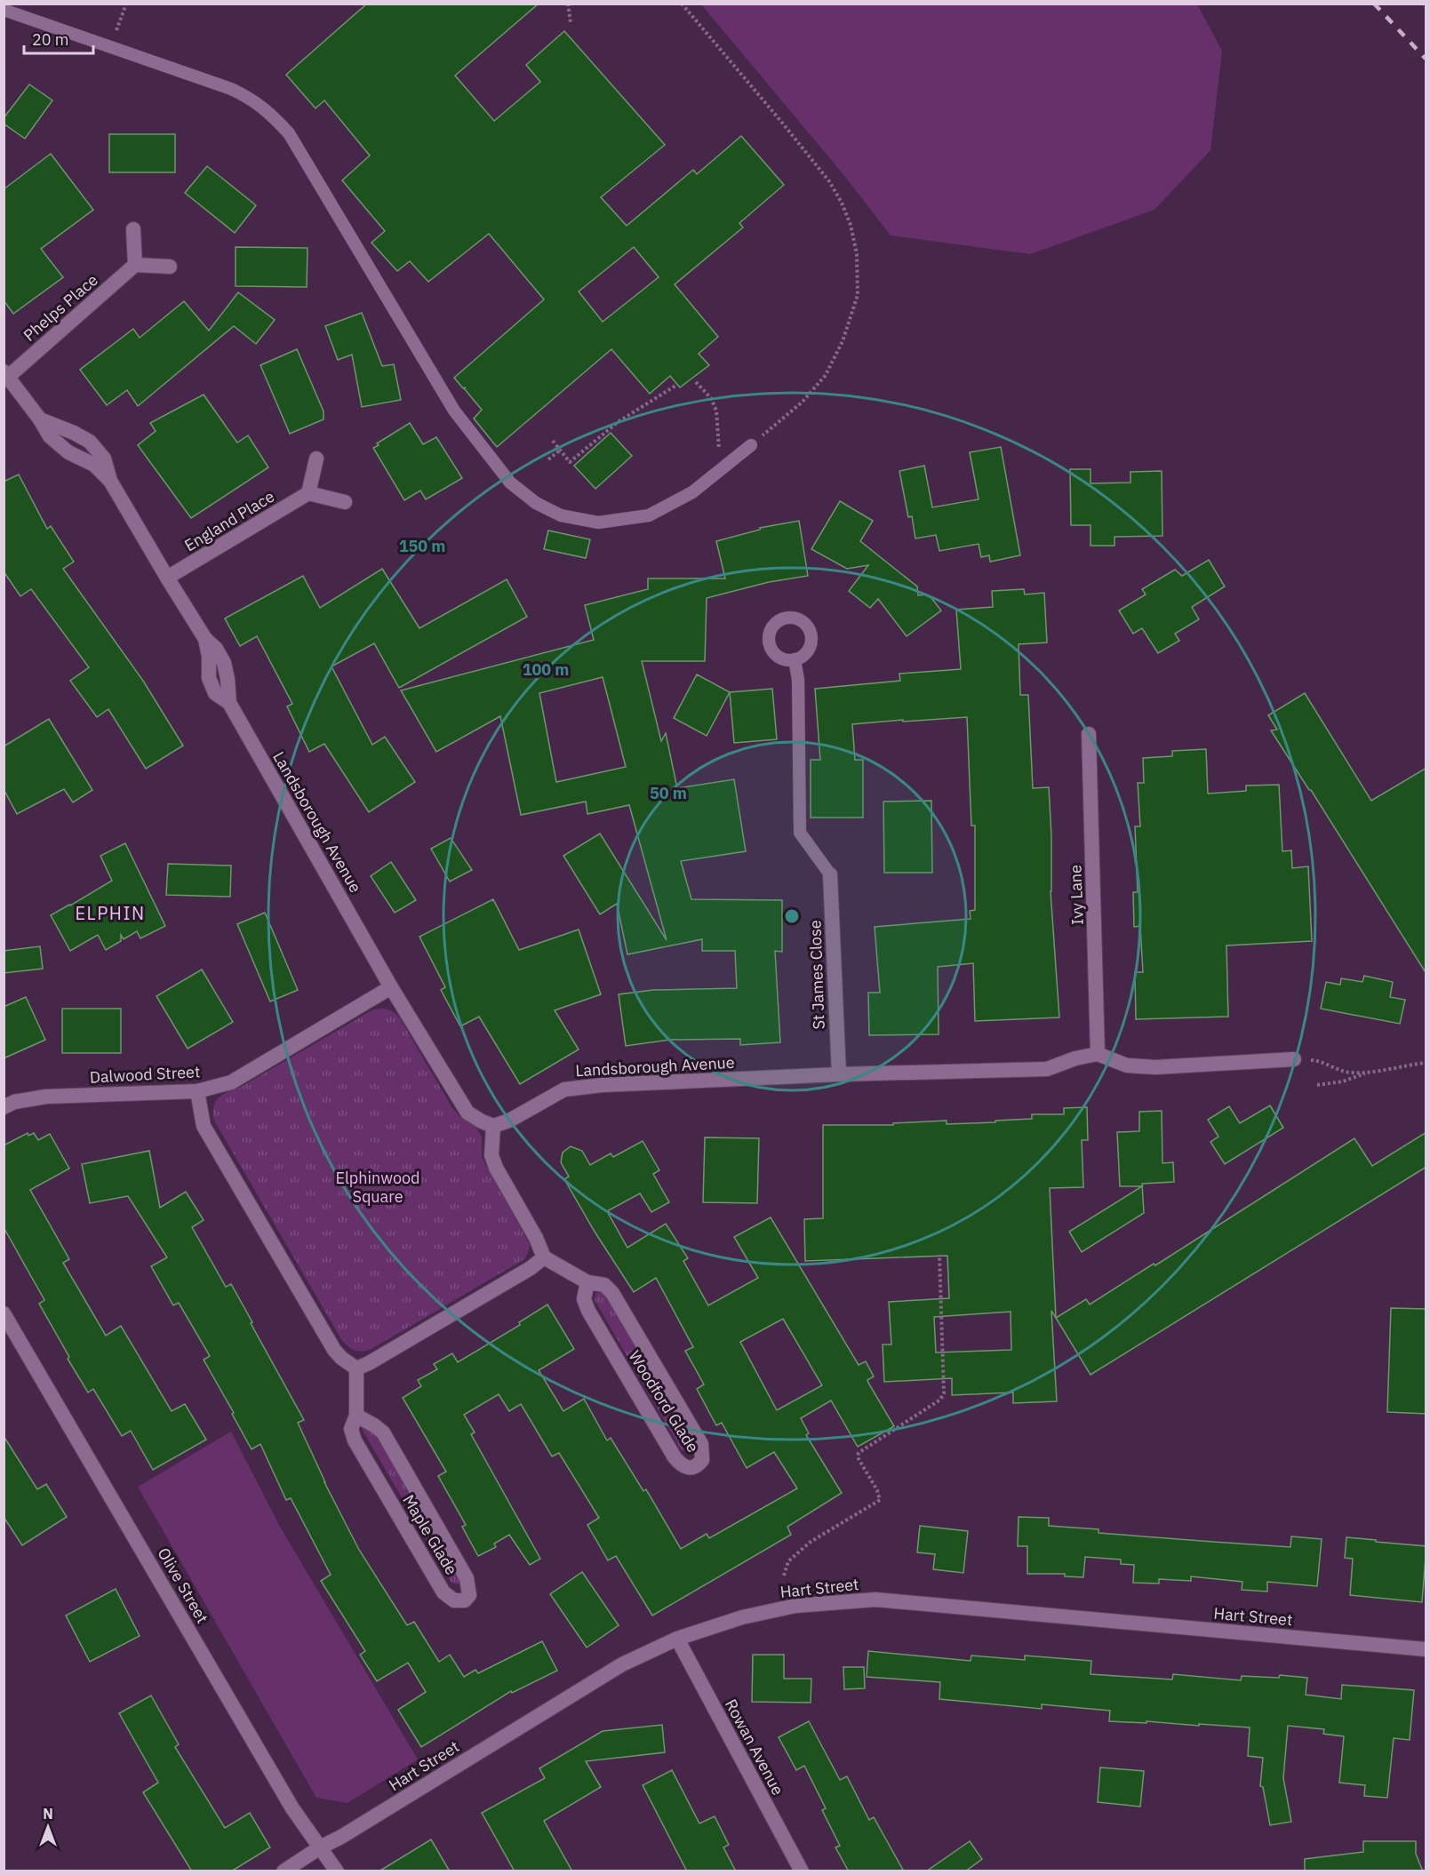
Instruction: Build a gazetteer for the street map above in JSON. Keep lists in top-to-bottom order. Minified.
{"streets":{"street":["Phelps Place","England Place","Landsborough Avenue","Ivy Lane","St James Close","Dalwood Street","Woodford Glade","Maple Glade","Olive Street","Hart Street","Rowan Avenue"]},"crossings":[["Phelps Place","Landsborough Avenue"],["England Place","Landsborough Avenue"],["Landsborough Avenue","Ivy Lane"],["Landsborough Avenue","St James Close"],["Landsborough Avenue","Dalwood Street"],["Olive Street","Hart Street"],["Hart Street","Rowan Avenue"]],"districts":["ELPHIN"],"parks":["Elphinwood Square"],"scale_bar":"20 m","north":"top","rings":["150 m","100 m","50 m"]}
